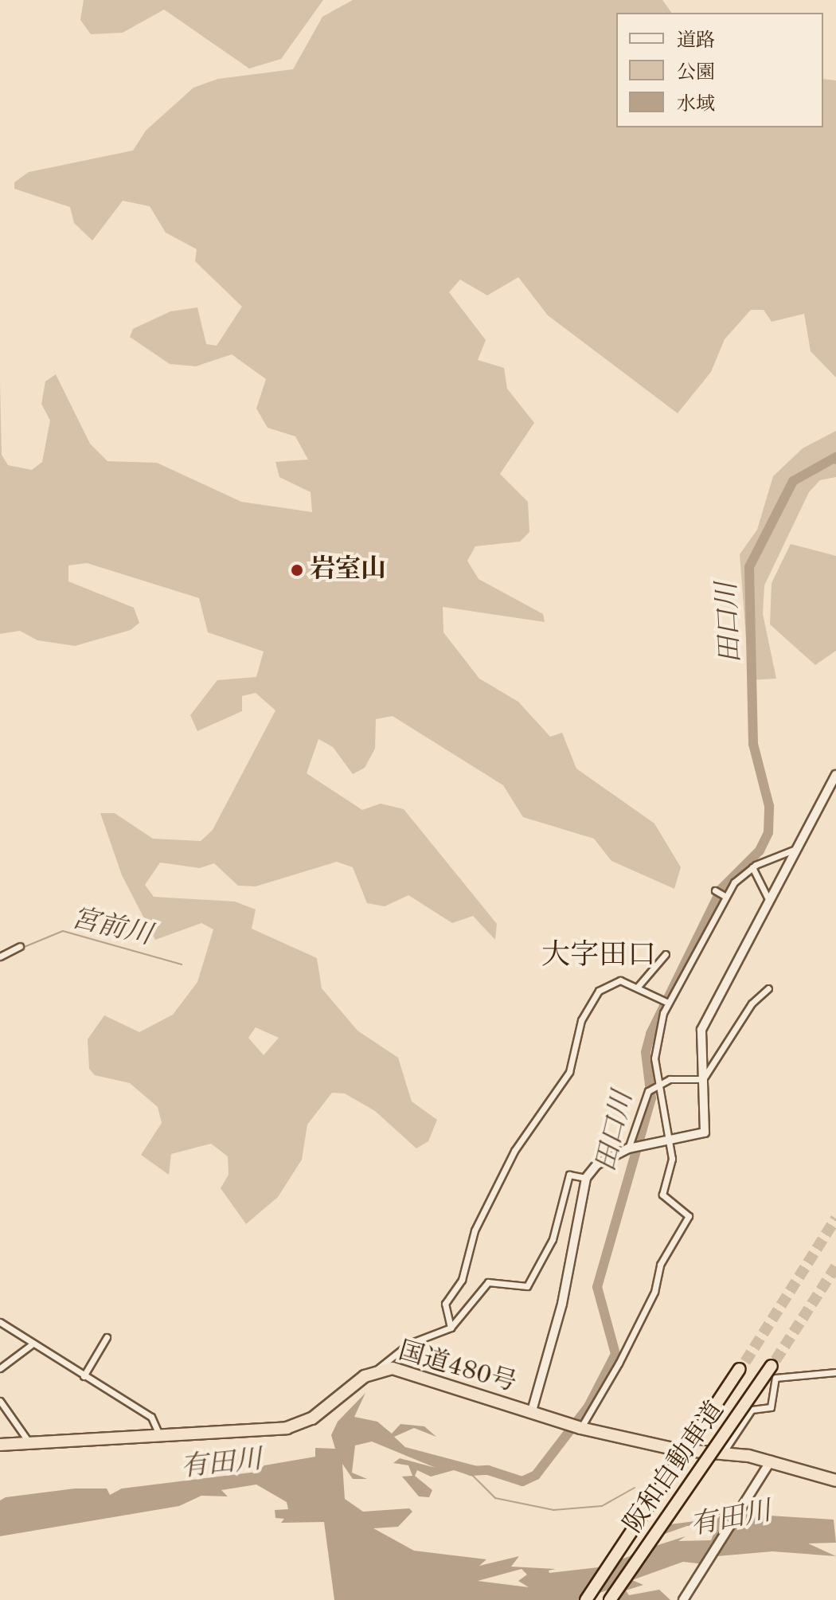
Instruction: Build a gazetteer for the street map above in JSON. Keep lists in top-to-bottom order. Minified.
{"streets":{"highway":["国道480号","阪和自動車道"]},"districts":["大字田口"],"water":["田口川","宮前川","有田川"],"places":["岩室山"],"legend":["道路","公園","水域"]}
